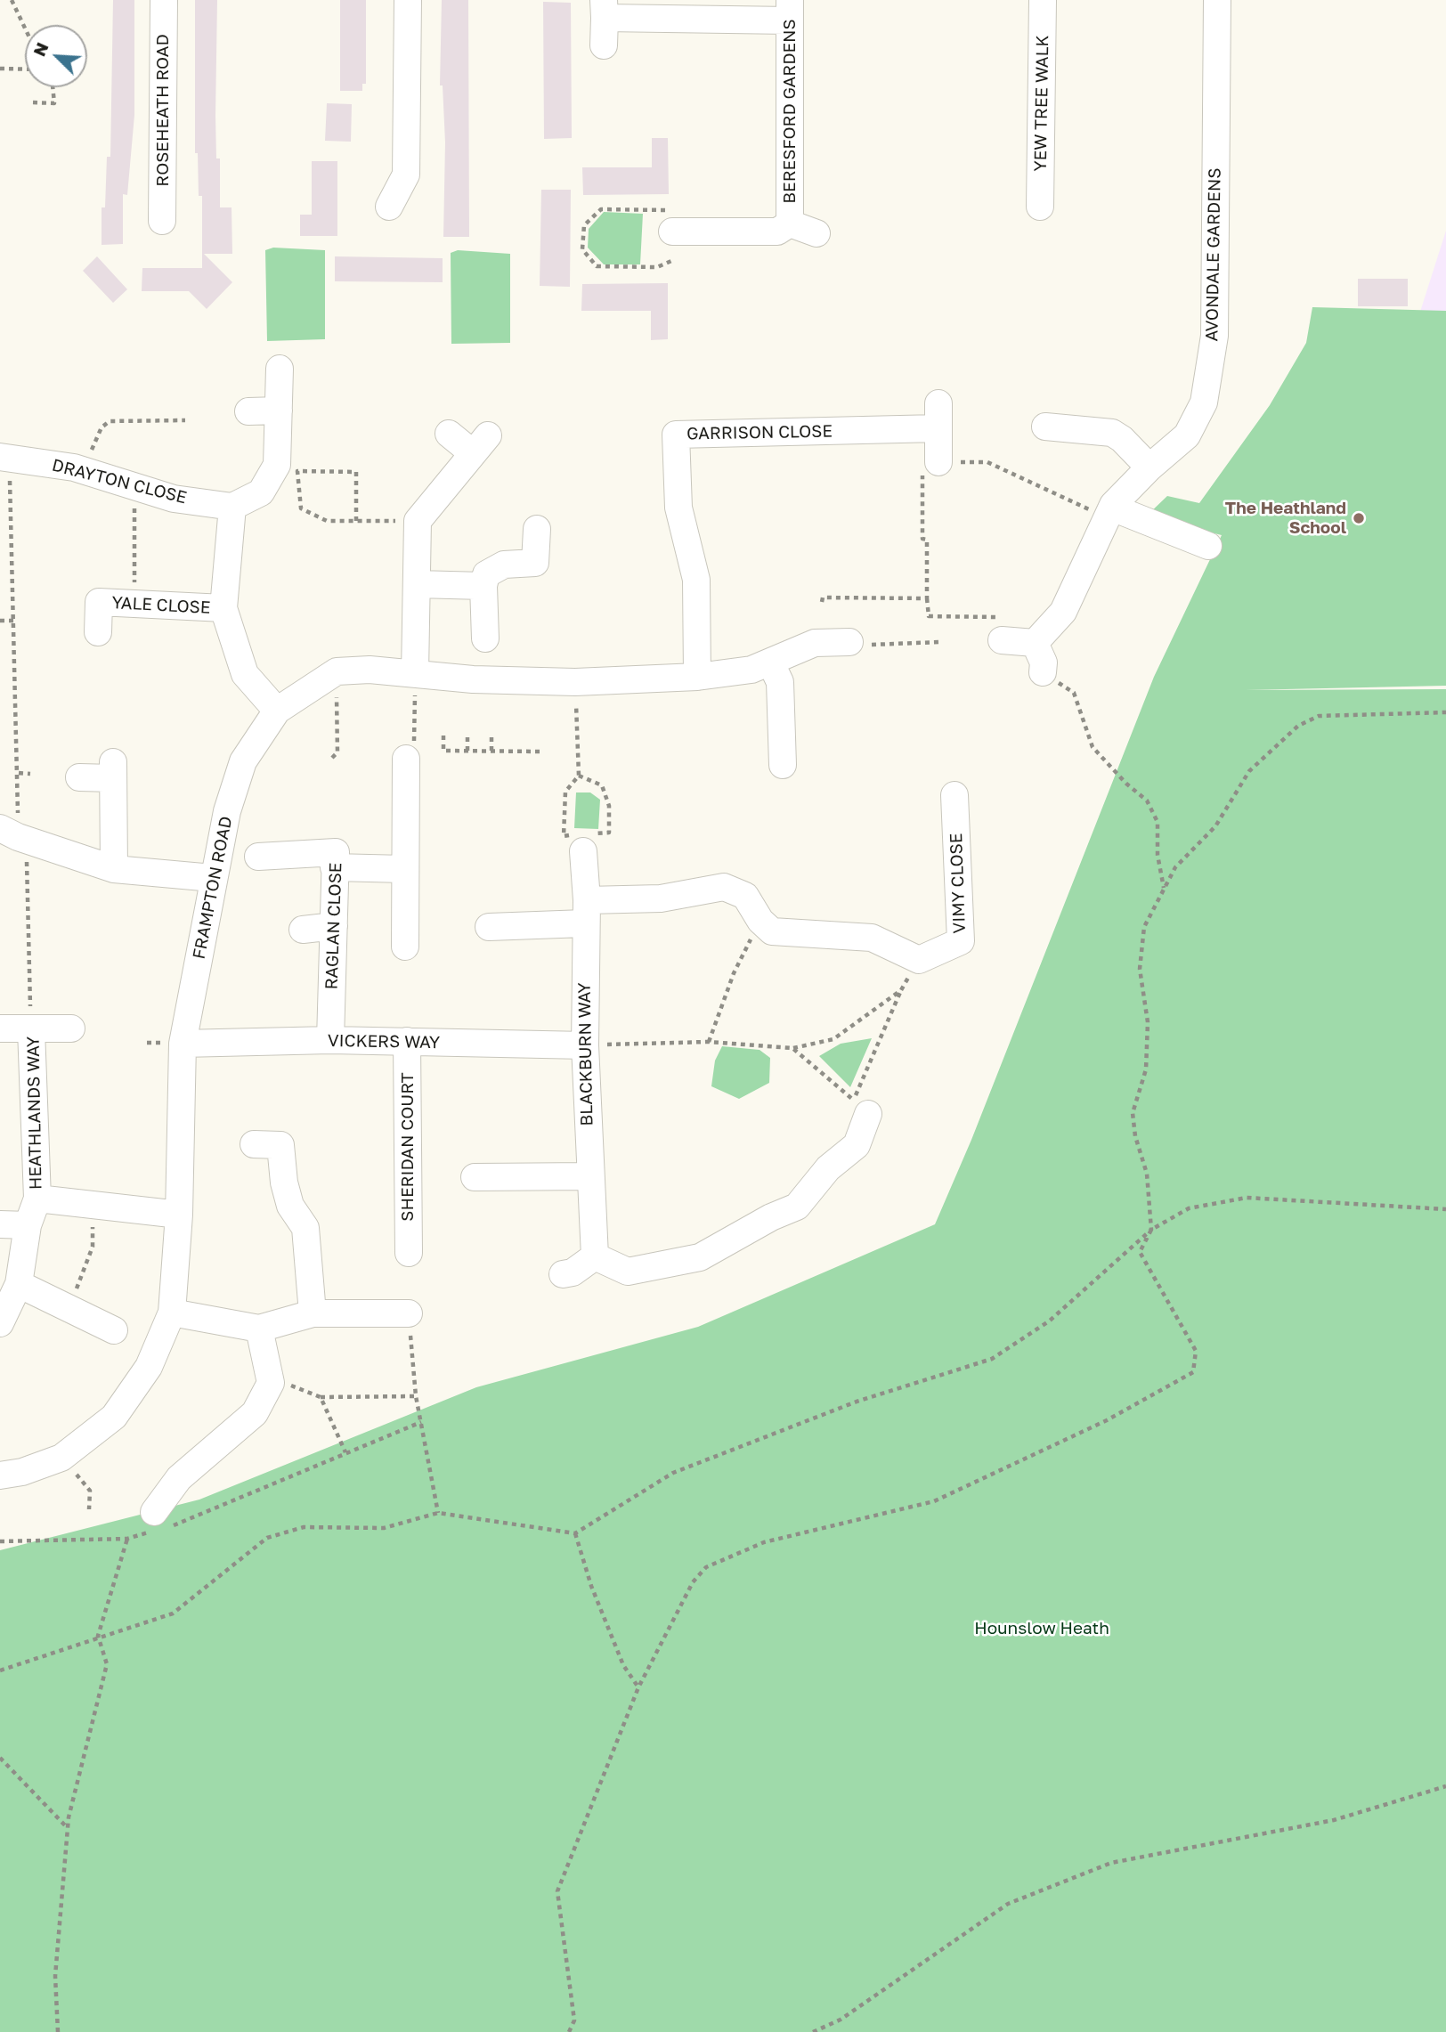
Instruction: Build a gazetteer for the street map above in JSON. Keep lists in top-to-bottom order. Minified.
{"streets":{"street":["YEW TREE WALK","ROSEHEATH ROAD","BERESFORD GARDENS","AVONDALE GARDENS","GARRISON CLOSE","DRAYTON CLOSE","YALE CLOSE","VIMY CLOSE","FRAMPTON ROAD","RAGLAN CLOSE","VICKERS WAY","BLACKBURN WAY","HEATHLANDS WAY","SHERIDAN COURT"]},"crossings":[["FRAMPTON ROAD","VICKERS WAY"],["FRAMPTON ROAD","HEATHLANDS WAY"],["RAGLAN CLOSE","VICKERS WAY"],["VICKERS WAY","BLACKBURN WAY"],["VICKERS WAY","SHERIDAN COURT"]],"parks":["Hounslow Heath"],"places":["The Heathland School"],"north":"top left"}
